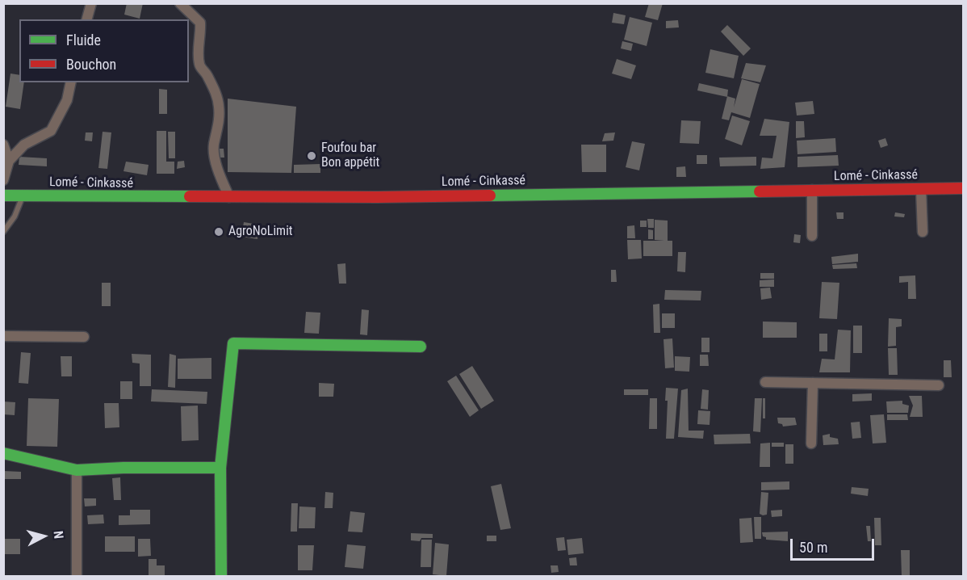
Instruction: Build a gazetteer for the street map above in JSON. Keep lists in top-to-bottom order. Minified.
{"streets":{"main road":["Lomé - Cinkassé"]},"places":["Foufou bar Bon appétit","AgroNoLimit"],"legend":["Fluide","Bouchon"],"scale_bar":"50 m","north":"right"}
